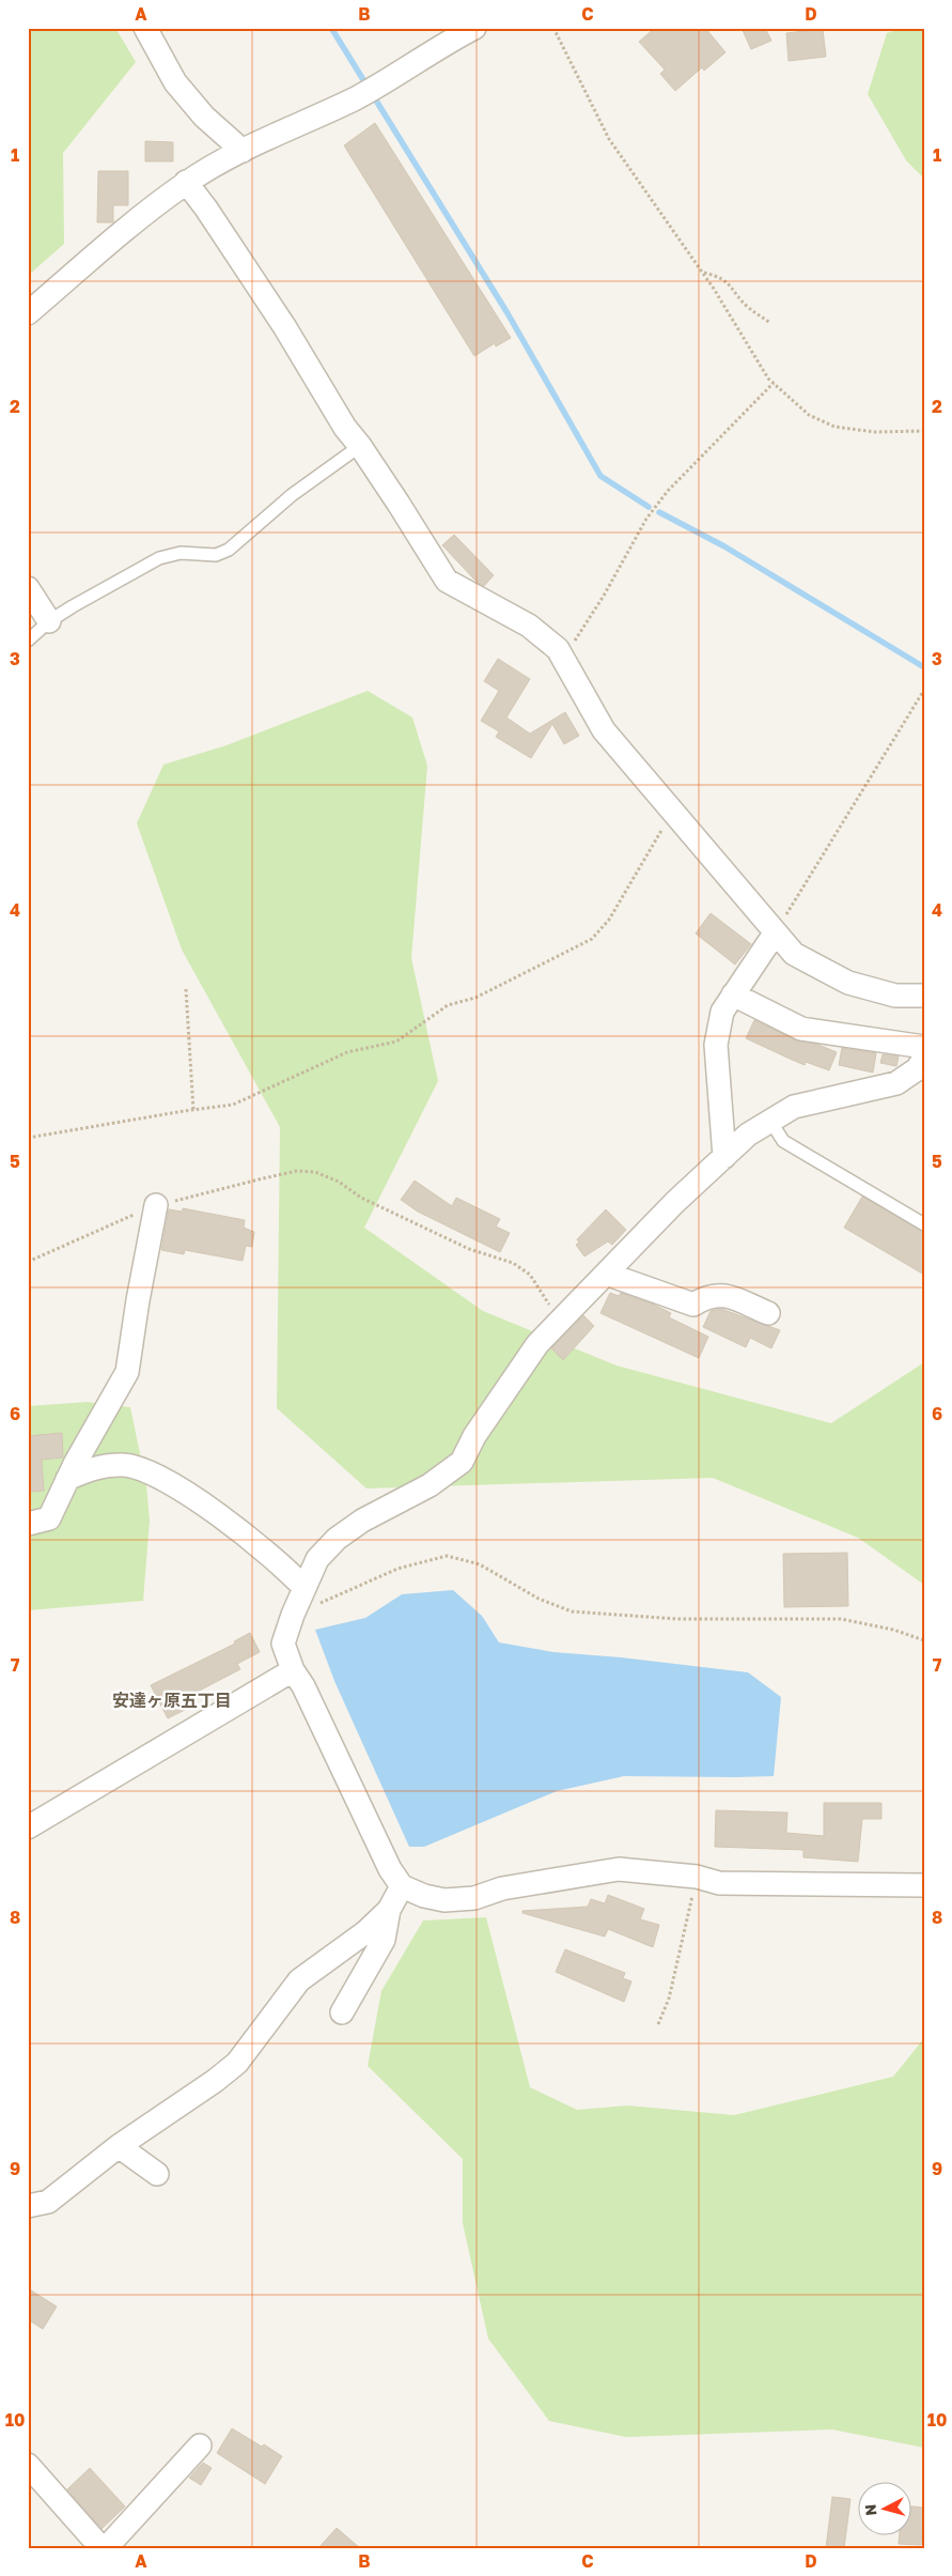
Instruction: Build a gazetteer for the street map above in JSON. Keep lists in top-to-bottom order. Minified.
{"districts":["安達ヶ原五丁目"],"north":"left","grid":{"columns":["A","B","C","D"],"rows":["1","2","3","4","5","6","7","8","9","10"]}}
